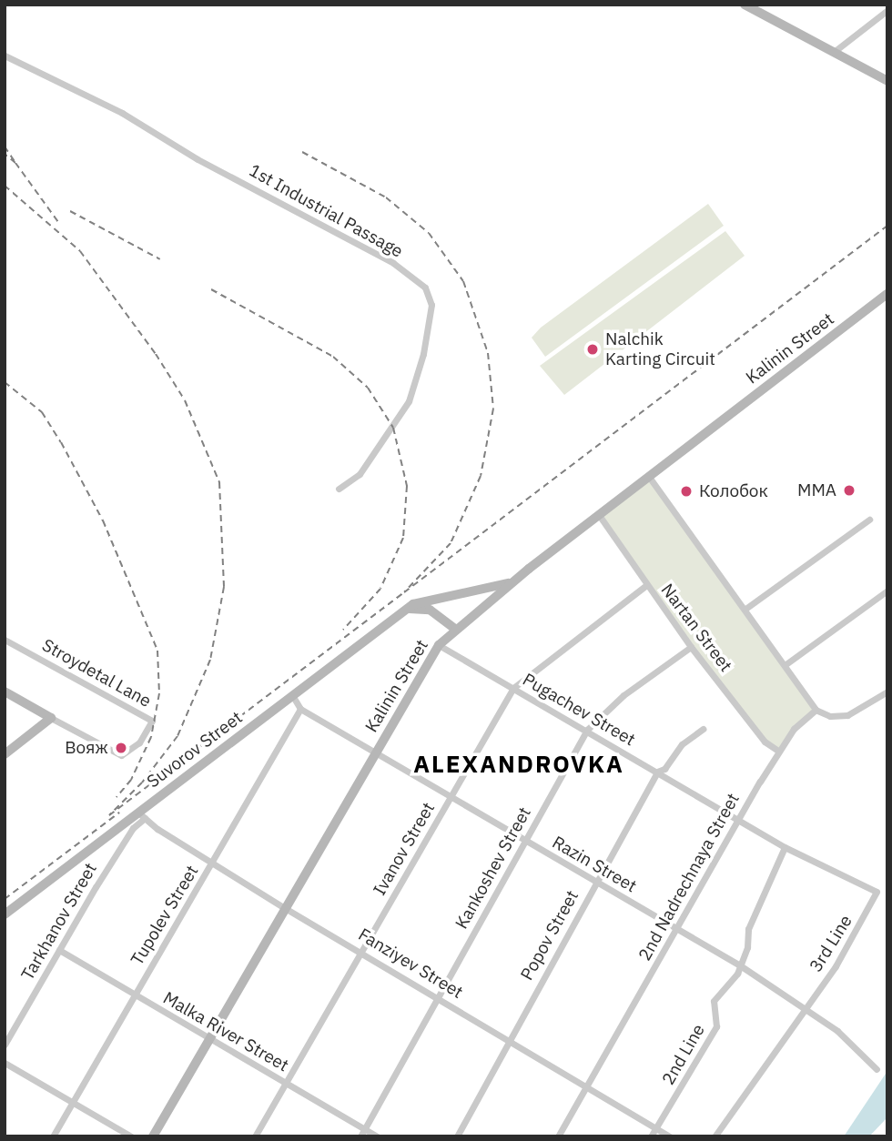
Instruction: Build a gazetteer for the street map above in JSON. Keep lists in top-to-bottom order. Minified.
{"streets":{"main road":["Kalinin Street","Suvorov Street"],"street":["1st Industrial Passage","Nartan Street","Stroydetal Lane","Pugachev Street","Ivanov Street","Razin Street","Kankoshev Street","2nd Nadrechnaya Street","Tupolev Street","Tarkhanov Street","Popov Street","3rd Line","Fanziyev Street","Malka River Street","2nd Line"]},"crossings":[["Kalinin Street","Nartan Street"],["Kalinin Street","Pugachev Street"],["Kalinin Street","Suvorov Street"],["Kalinin Street","Razin Street"],["Kalinin Street","Fanziyev Street"],["Kalinin Street","Malka River Street"],["Nartan Street","Ivanov Street"],["Nartan Street","Kankoshev Street"],["Nartan Street","2nd Nadrechnaya Street"],["Pugachev Street","Ivanov Street"],["Pugachev Street","Kankoshev Street"],["Pugachev Street","2nd Nadrechnaya Street"],["Pugachev Street","Popov Street"],["Pugachev Street","3rd Line"],["Suvorov Street","Razin Street"],["Suvorov Street","Tarkhanov Street"],["Suvorov Street","Fanziyev Street"],["Ivanov Street","Razin Street"],["Ivanov Street","Fanziyev Street"],["Ivanov Street","Malka River Street"],["Razin Street","Kankoshev Street"],["Razin Street","2nd Nadrechnaya Street"],["Razin Street","Tupolev Street"],["Razin Street","Popov Street"],["Razin Street","3rd Line"],["Razin Street","2nd Line"],["Kankoshev Street","Fanziyev Street"],["Kankoshev Street","Malka River Street"],["2nd Nadrechnaya Street","3rd Line"],["2nd Nadrechnaya Street","Fanziyev Street"],["Tupolev Street","Fanziyev Street"],["Tupolev Street","Malka River Street"],["Tarkhanov Street","Fanziyev Street"],["Tarkhanov Street","Malka River Street"],["Popov Street","Fanziyev Street"],["3rd Line","2nd Line"],["Fanziyev Street","2nd Line"]],"districts":["ALEXANDROVKA"],"places":["Nalchik Karting Circuit","MMA","Колобок","Вояж"]}
